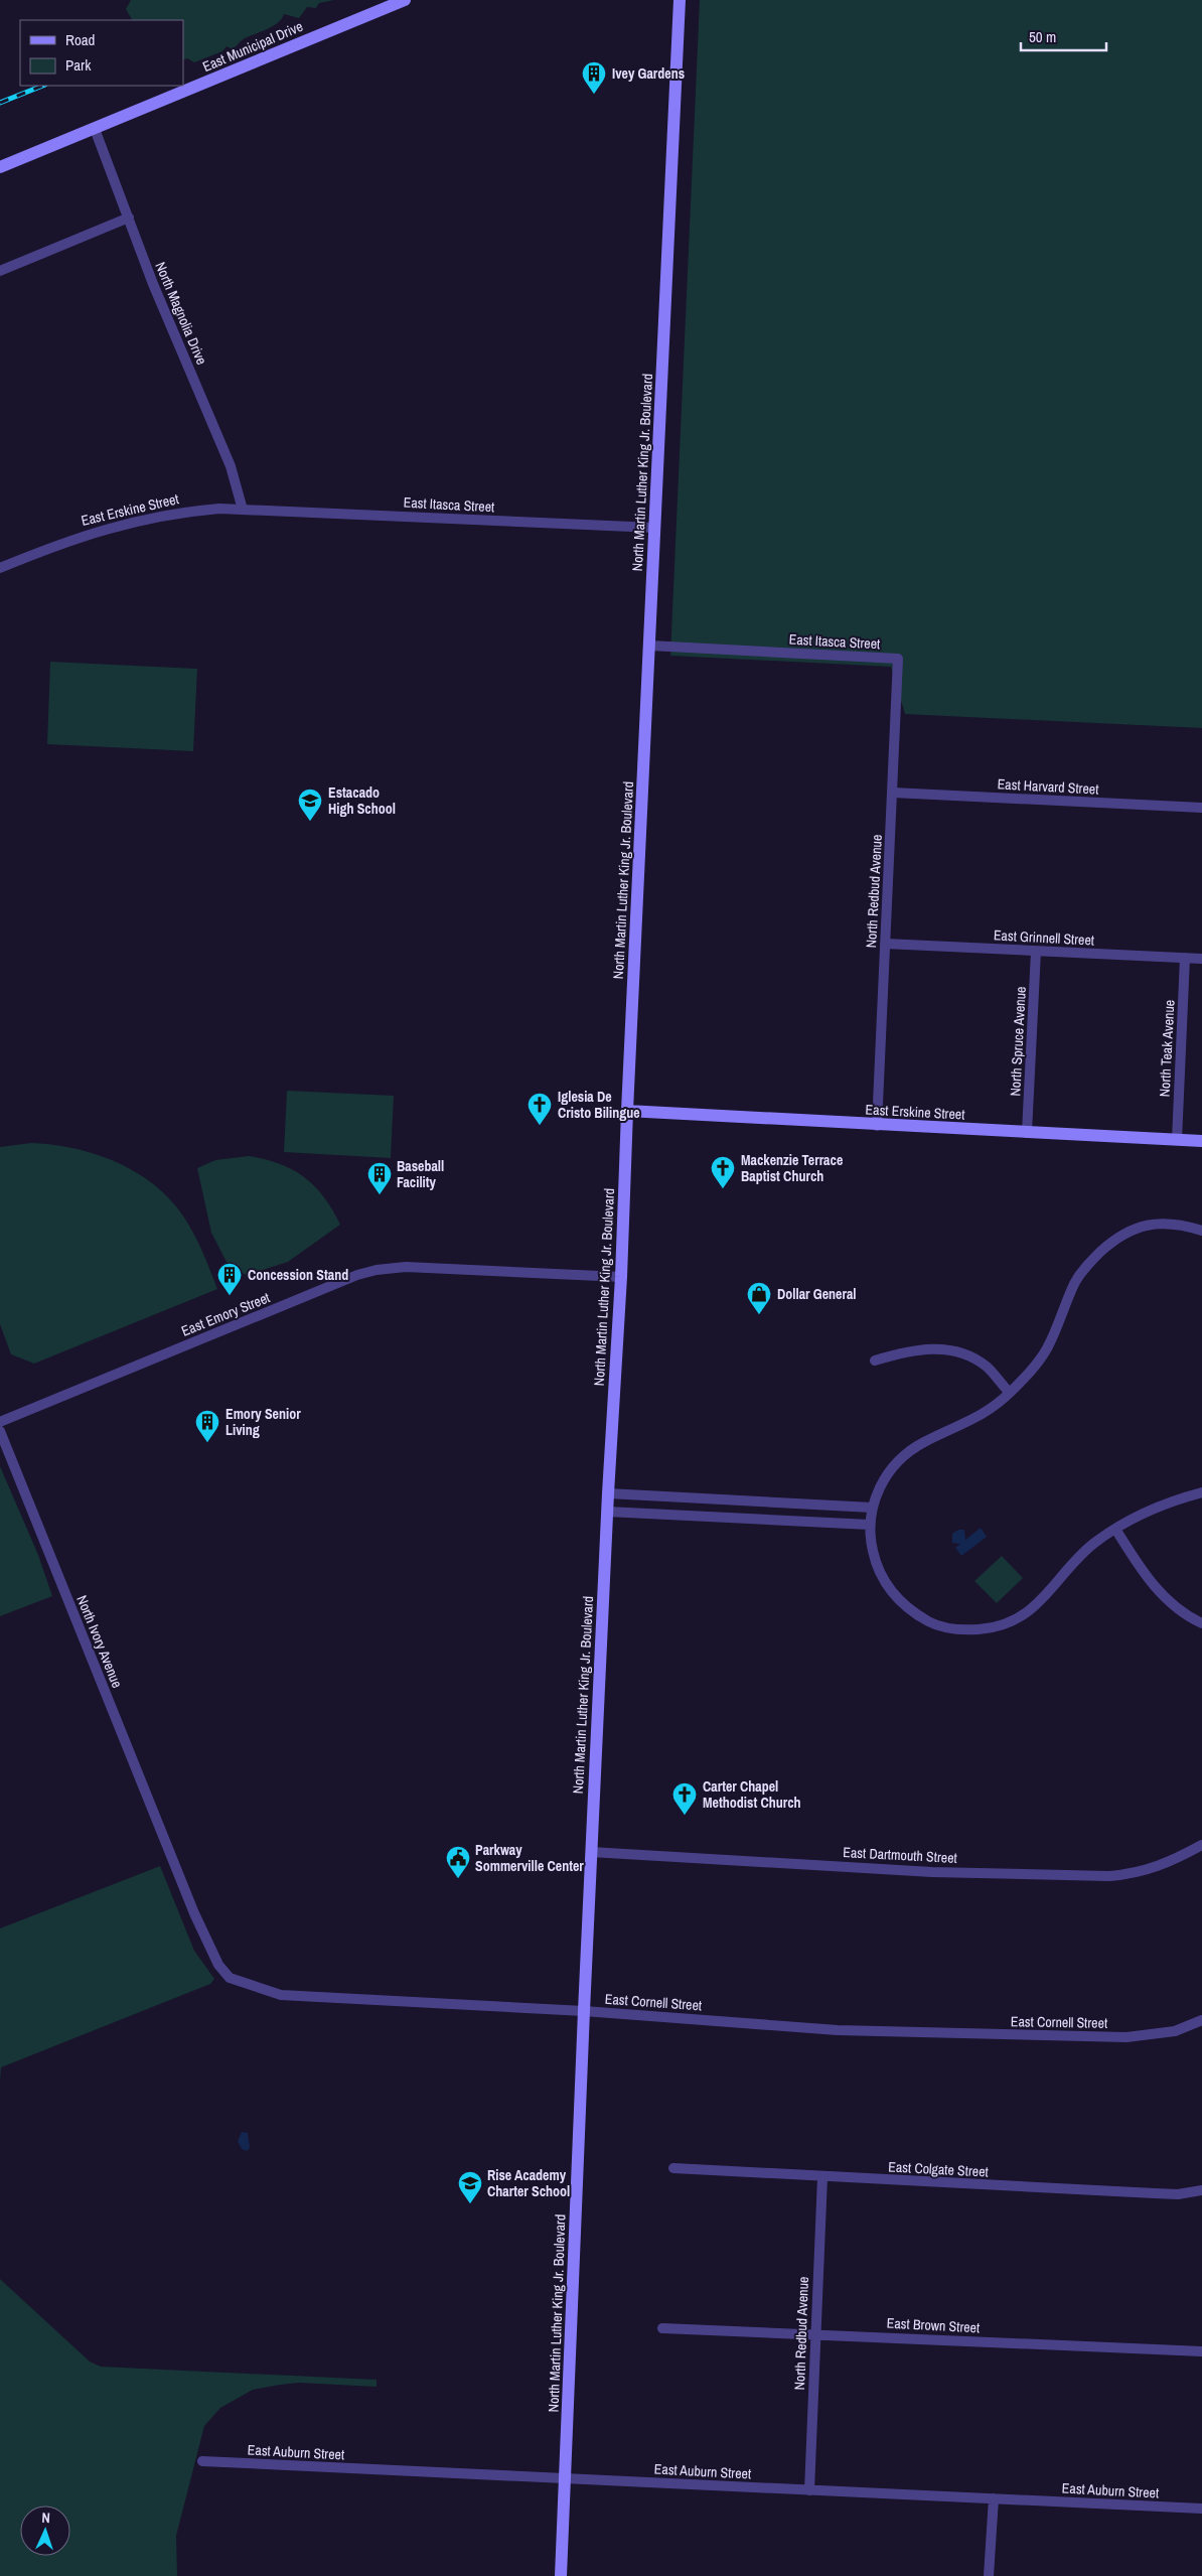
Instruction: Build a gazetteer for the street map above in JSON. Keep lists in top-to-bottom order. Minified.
{"streets":{"main road":["East Municipal Drive","North Martin Luther King Jr. Boulevard","East Erskine Street"],"street":["North Magnolia Drive","East Itasca Street","East Harvard Street","North Redbud Avenue","East Grinnell Street","North Spruce Avenue","North Teak Avenue","East Emory Street","North Ivory Avenue","East Dartmouth Street","East Cornell Street","East Colgate Street","East Brown Street","East Auburn Street"]},"crossings":[["East Municipal Drive","North Magnolia Drive"],["North Magnolia Drive","East Itasca Street"],["North Magnolia Drive","East Erskine Street"],["North Martin Luther King Jr. Boulevard","East Itasca Street"],["North Martin Luther King Jr. Boulevard","East Erskine Street"],["North Martin Luther King Jr. Boulevard","East Emory Street"],["North Martin Luther King Jr. Boulevard","East Dartmouth Street"],["North Martin Luther King Jr. Boulevard","East Cornell Street"],["North Martin Luther King Jr. Boulevard","East Auburn Street"],["East Itasca Street","East Erskine Street"],["East Itasca Street","North Redbud Avenue"],["East Erskine Street","North Redbud Avenue"],["East Erskine Street","North Spruce Avenue"],["East Erskine Street","North Teak Avenue"],["East Harvard Street","North Redbud Avenue"],["North Redbud Avenue","East Grinnell Street"],["North Redbud Avenue","East Colgate Street"],["North Redbud Avenue","East Brown Street"],["North Redbud Avenue","East Auburn Street"],["East Grinnell Street","North Spruce Avenue"],["East Grinnell Street","North Teak Avenue"],["North Ivory Avenue","East Cornell Street"]],"places":{"building":["Ivey Gardens","Baseball Facility","Concession Stand","Emory Senior Living"],"school or university":["Estacado High School","Rise Academy Charter School"],"church":["Iglesia De Cristo Bilingue","Mackenzie Terrace Baptist Church","Carter Chapel Methodist Church"],"shop":["Dollar General"],"public building":["Parkway Sommerville Center"]},"legend":["Road","Park"],"scale_bar":"50 m","north":"top"}
